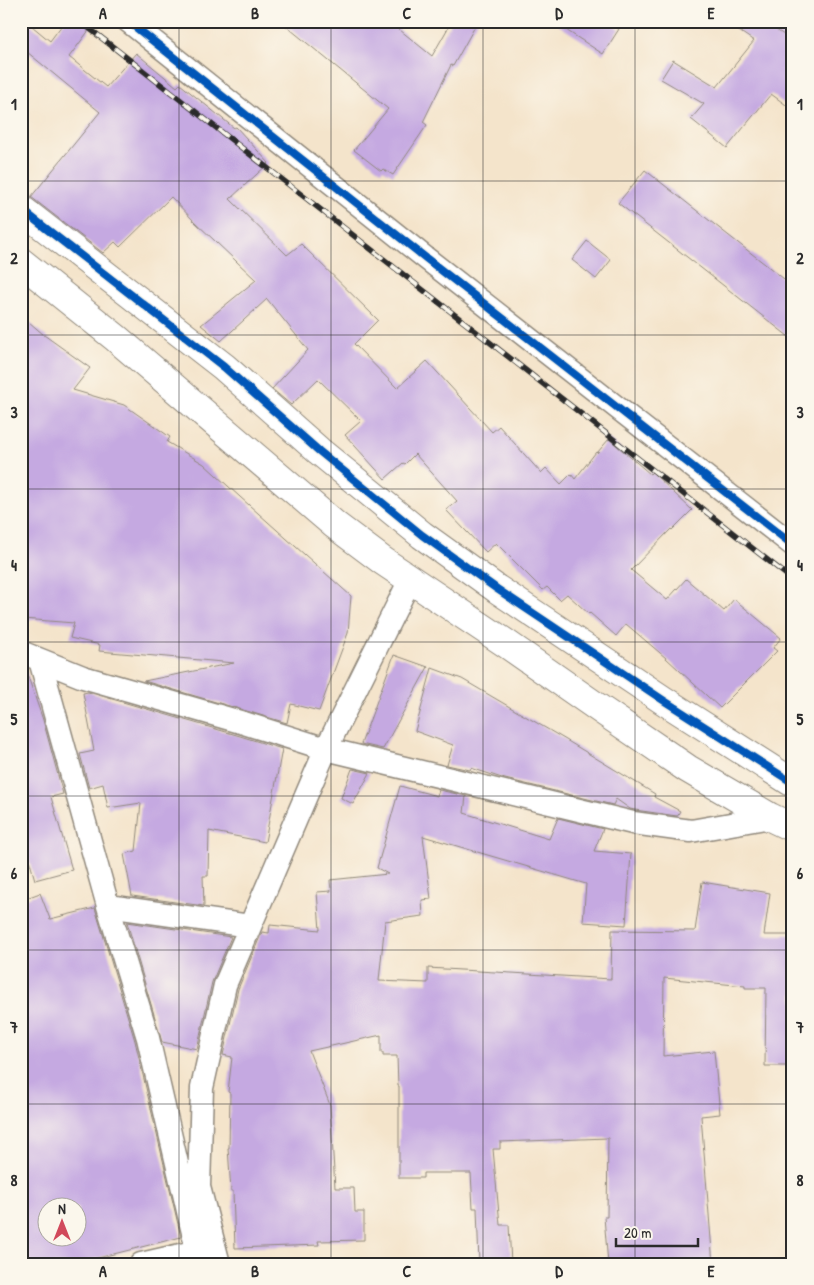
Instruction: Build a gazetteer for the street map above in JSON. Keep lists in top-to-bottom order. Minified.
{"scale_bar":"20 m","north":"top","grid":{"columns":["A","B","C","D","E"],"rows":["1","2","3","4","5","6","7","8"]}}
